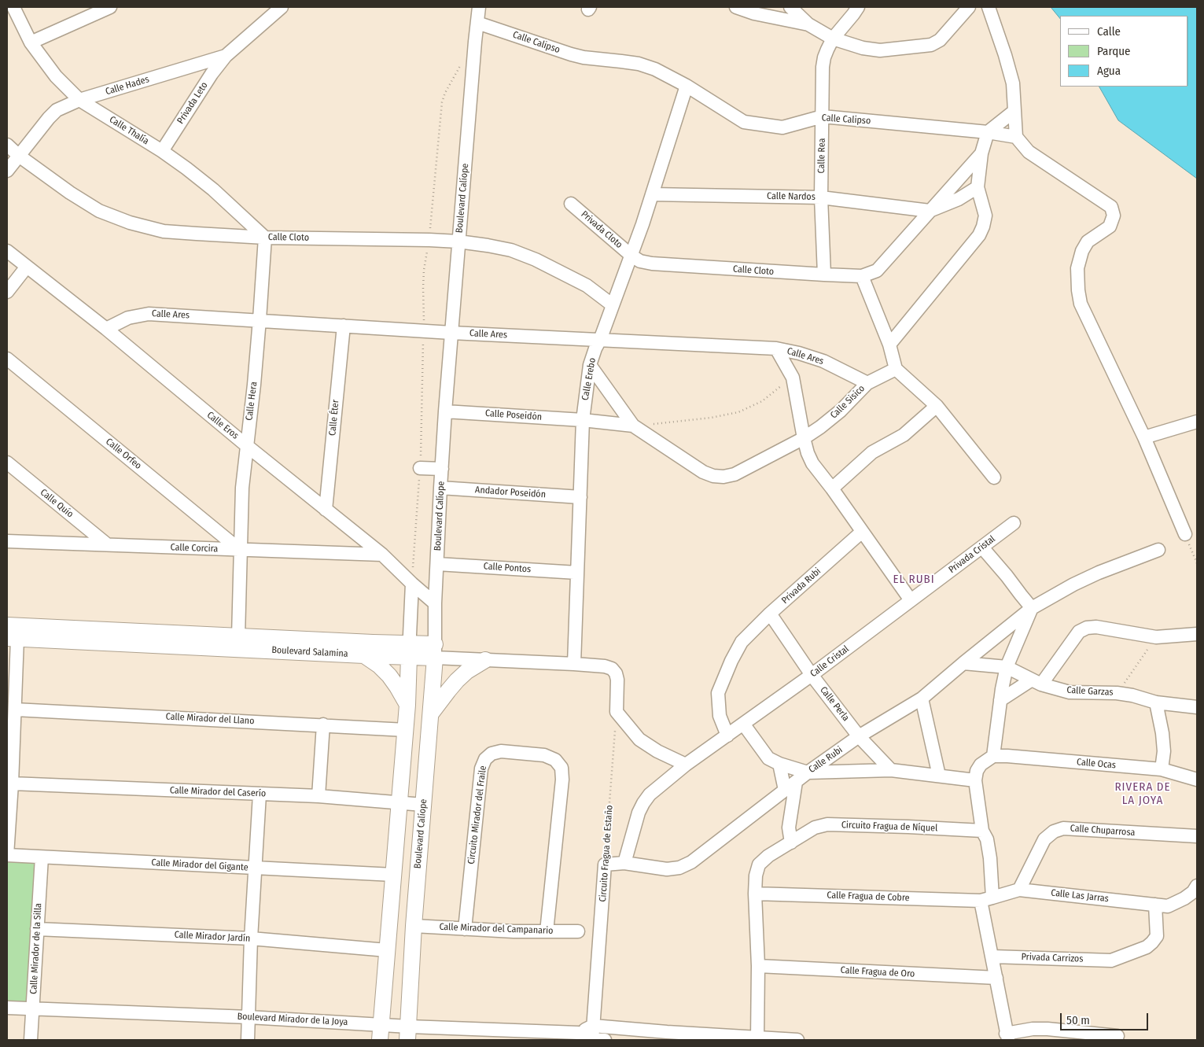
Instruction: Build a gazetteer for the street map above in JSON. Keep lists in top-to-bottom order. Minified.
{"streets":{"street":["Calle Calipso","Calle Hades","Privada Leto","Calle Thalía","Calle Rea","Calle Nardos","Boulevard Calíope","Privada Cloto","Calle Cloto","Calle Ares","Calle Erebo","Calle Hera","Calle Sisico","Calle Poseidón","Calle Éter","Calle Eros","Calle Orfeo","Andador Poseidón","Calle Quío","Calle Corcira","Privada Cristal","Calle Pontos","Privada Rubi","Boulevard Salamina","Calle Cristal","Calle Garzas","Calle Perla","Calle Mirador del Llano","Calle Rubi","Calle Ocas","Calle Mirador del Caserío","Circuito Mirador del Fraile","Circuito Fragua de Níquel","Calle Chuparrosa","Circuito Fragua de Estaño","Calle Mirador del Gigante","Calle Las Jarras","Calle Fragua de Cobre","Calle Mirador del Campanario","Calle Mirador Jardín","Calle Mirador de la Silla","Privada Carrizos","Calle Fragua de Oro","Boulevard Mirador de la Joya"]},"crossings":[["Calle Calipso","Calle Rea"],["Calle Calipso","Boulevard Calíope"],["Calle Calipso","Calle Erebo"],["Calle Hades","Privada Leto"],["Calle Hades","Calle Thalía"],["Calle Hades","Calle Cloto"],["Privada Leto","Calle Thalía"],["Calle Thalía","Calle Cloto"],["Calle Thalía","Calle Hera"],["Calle Rea","Calle Nardos"],["Calle Rea","Calle Cloto"],["Calle Nardos","Calle Cloto"],["Calle Nardos","Calle Erebo"],["Boulevard Calíope","Calle Cloto"],["Boulevard Calíope","Calle Ares"],["Boulevard Calíope","Calle Poseidón"],["Boulevard Calíope","Calle Eros"],["Boulevard Calíope","Andador Poseidón"],["Boulevard Calíope","Calle Pontos"],["Boulevard Calíope","Boulevard Salamina"],["Boulevard Calíope","Calle Mirador del Caserío"],["Boulevard Calíope","Calle Mirador del Campanario"],["Boulevard Calíope","Boulevard Mirador de la Joya"],["Privada Cloto","Calle Cloto"],["Privada Cloto","Calle Erebo"],["Calle Cloto","Calle Erebo"],["Calle Cloto","Calle Hera"],["Calle Ares","Calle Erebo"],["Calle Ares","Calle Hera"],["Calle Ares","Calle Sisico"],["Calle Ares","Calle Éter"],["Calle Ares","Calle Eros"],["Calle Erebo","Calle Poseidón"],["Calle Erebo","Andador Poseidón"],["Calle Erebo","Calle Pontos"],["Calle Erebo","Boulevard Salamina"],["Calle Hera","Calle Eros"],["Calle Hera","Calle Orfeo"],["Calle Hera","Calle Corcira"],["Calle Hera","Boulevard Salamina"],["Calle Sisico","Calle Poseidón"],["Calle Éter","Calle Eros"],["Calle Eros","Calle Corcira"],["Calle Orfeo","Calle Corcira"],["Calle Quío","Calle Corcira"],["Privada Cristal","Calle Cristal"],["Privada Rubi","Calle Cristal"],["Privada Rubi","Calle Perla"],["Boulevard Salamina","Circuito Fragua de Estaño"],["Calle Cristal","Calle Perla"],["Calle Cristal","Calle Rubi"],["Calle Garzas","Calle Rubi"],["Calle Perla","Calle Rubi"],["Calle Rubi","Circuito Fragua de Estaño"],["Circuito Mirador del Fraile","Calle Mirador del Campanario"],["Circuito Fragua de Níquel","Calle Fragua de Cobre"],["Circuito Fragua de Níquel","Calle Fragua de Oro"],["Calle Chuparrosa","Calle Las Jarras"],["Circuito Fragua de Estaño","Boulevard Mirador de la Joya"],["Calle Mirador del Gigante","Calle Mirador de la Silla"],["Calle Las Jarras","Calle Fragua de Cobre"],["Calle Las Jarras","Privada Carrizos"],["Calle Mirador Jardín","Calle Mirador de la Silla"],["Calle Mirador de la Silla","Boulevard Mirador de la Joya"]],"districts":["EL RUBI","RIVERA DE LA JOYA"],"legend":["Calle","Parque","Agua"],"scale_bar":"50 m"}
